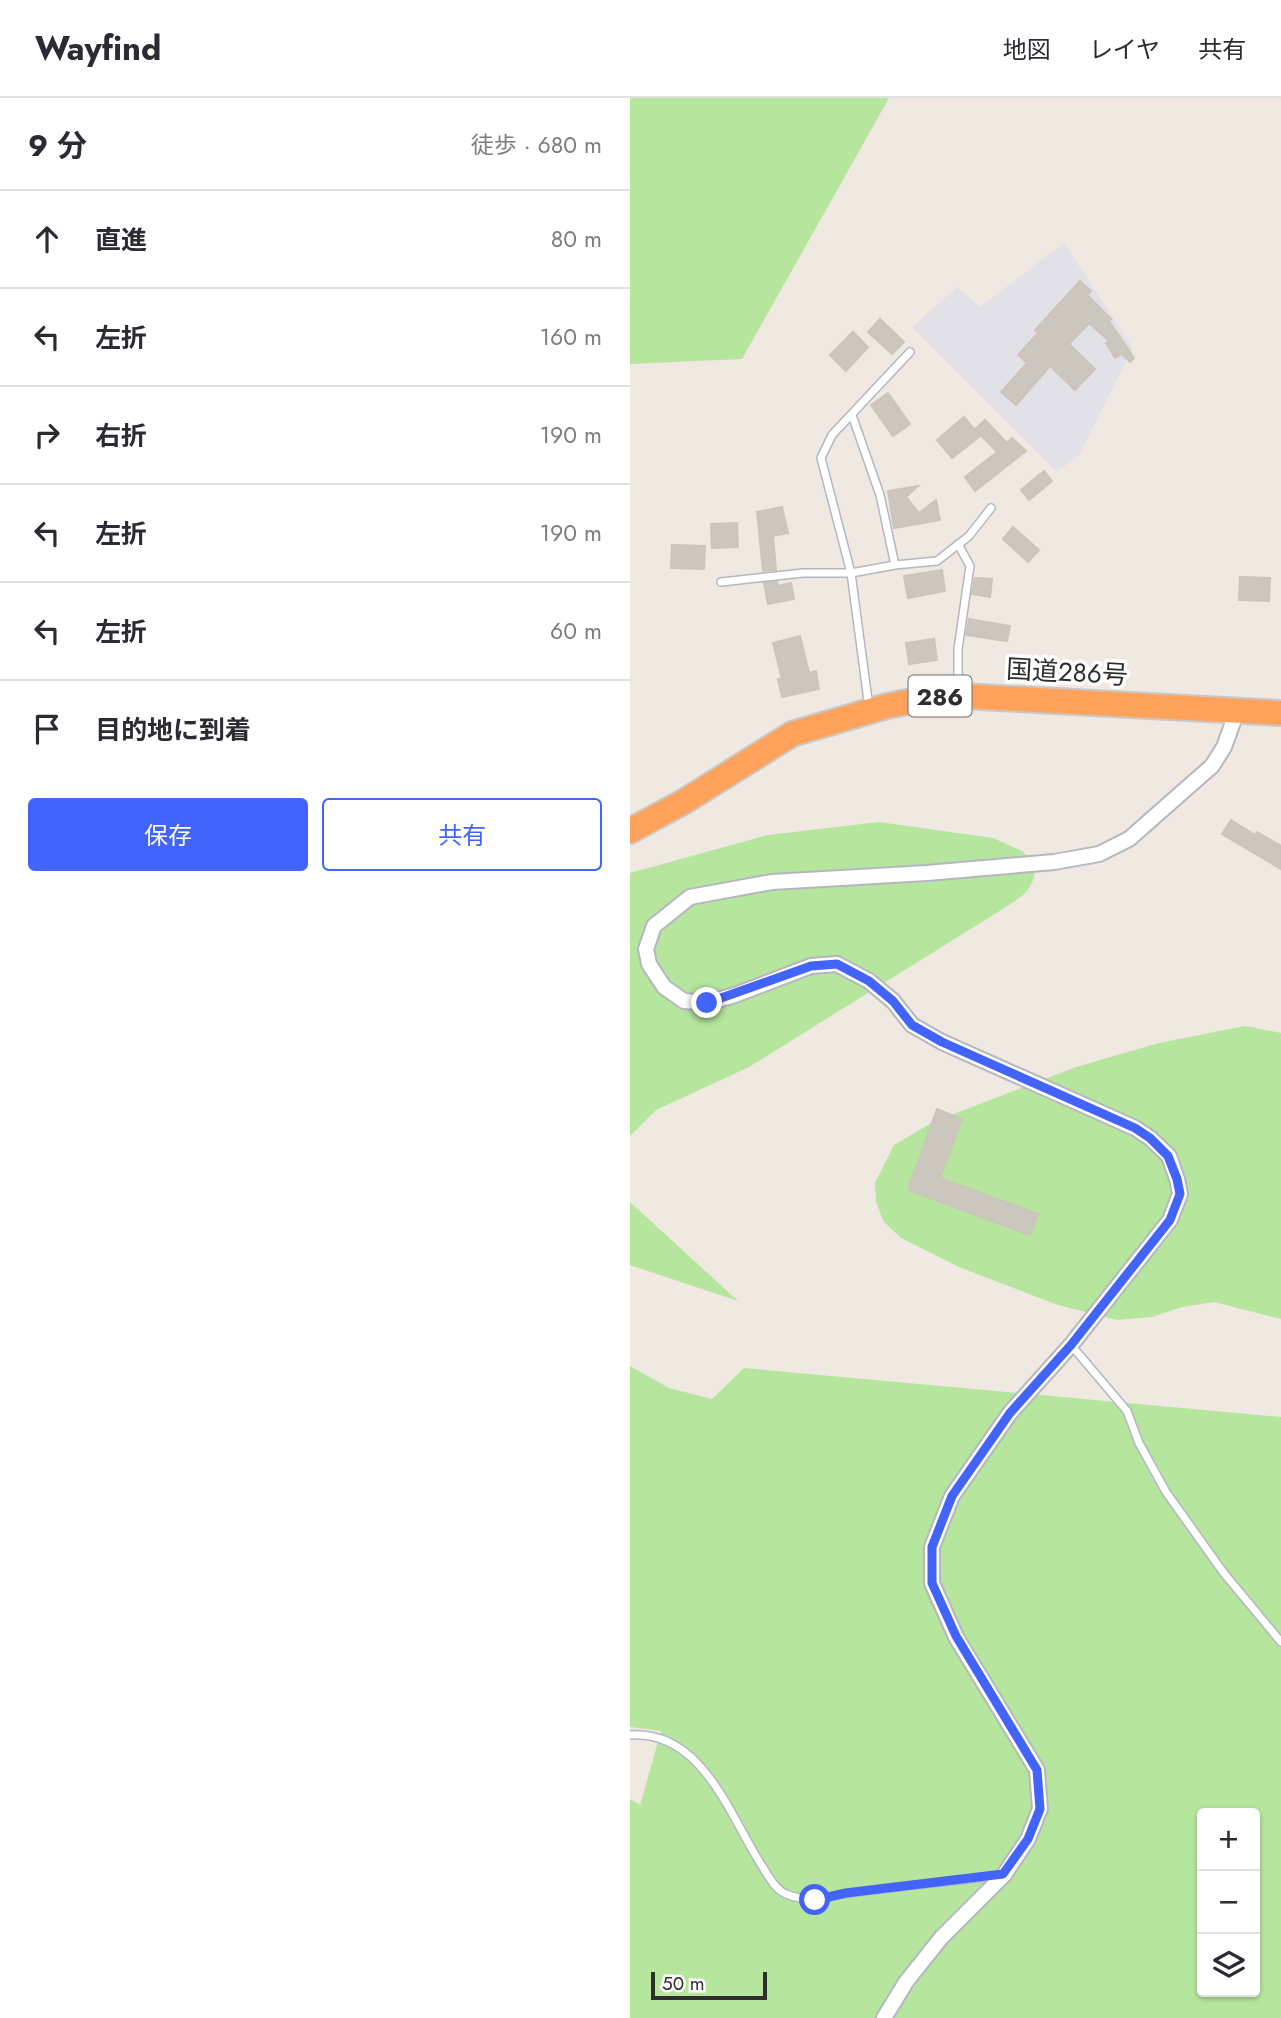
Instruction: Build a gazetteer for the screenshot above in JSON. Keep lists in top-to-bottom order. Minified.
{"streets":{"highway":["国道286号","286"]},"scale_bar":"50 m","page":{"header":"Wayfind","nav":["地図","レイヤ","共有"],"heading":["9 分","徒歩 · 680 m"],"list":[["直進","80 m"],["左折","160 m"],["右折","190 m"],["左折","190 m"],["左折","60 m"],"目的地に到着"],"buttons":["保存","共有"],"map_buttons":["+","−"],"scale":"50 m"}}
